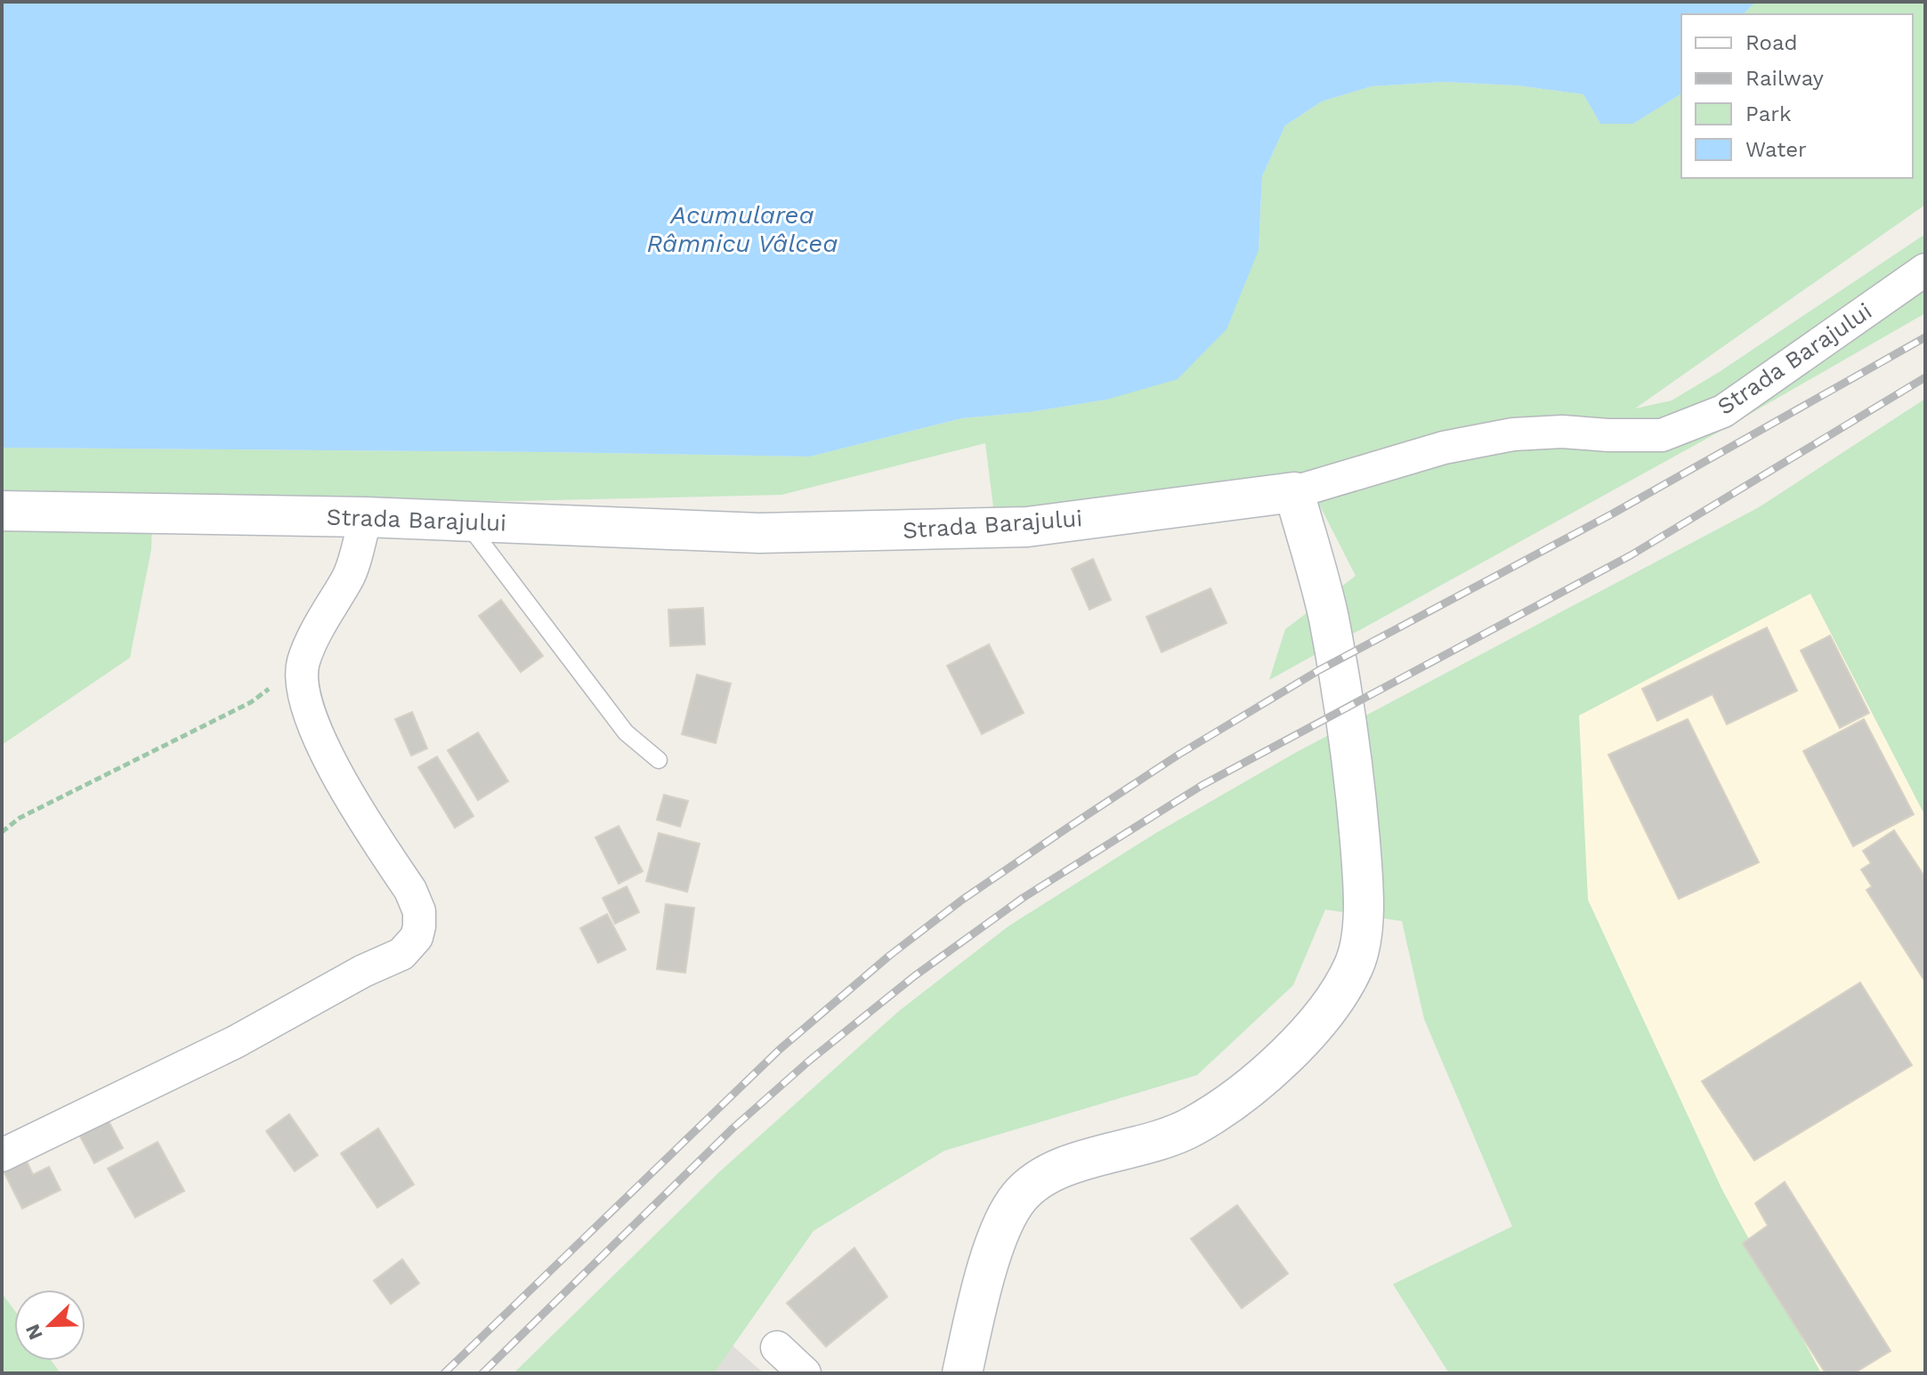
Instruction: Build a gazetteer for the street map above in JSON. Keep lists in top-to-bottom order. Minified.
{"streets":{"street":["Strada Barajului"]},"water":["Acumularea Râmnicu Vâlcea"],"legend":["Road","Railway","Park","Water"],"north":"bottom left"}
